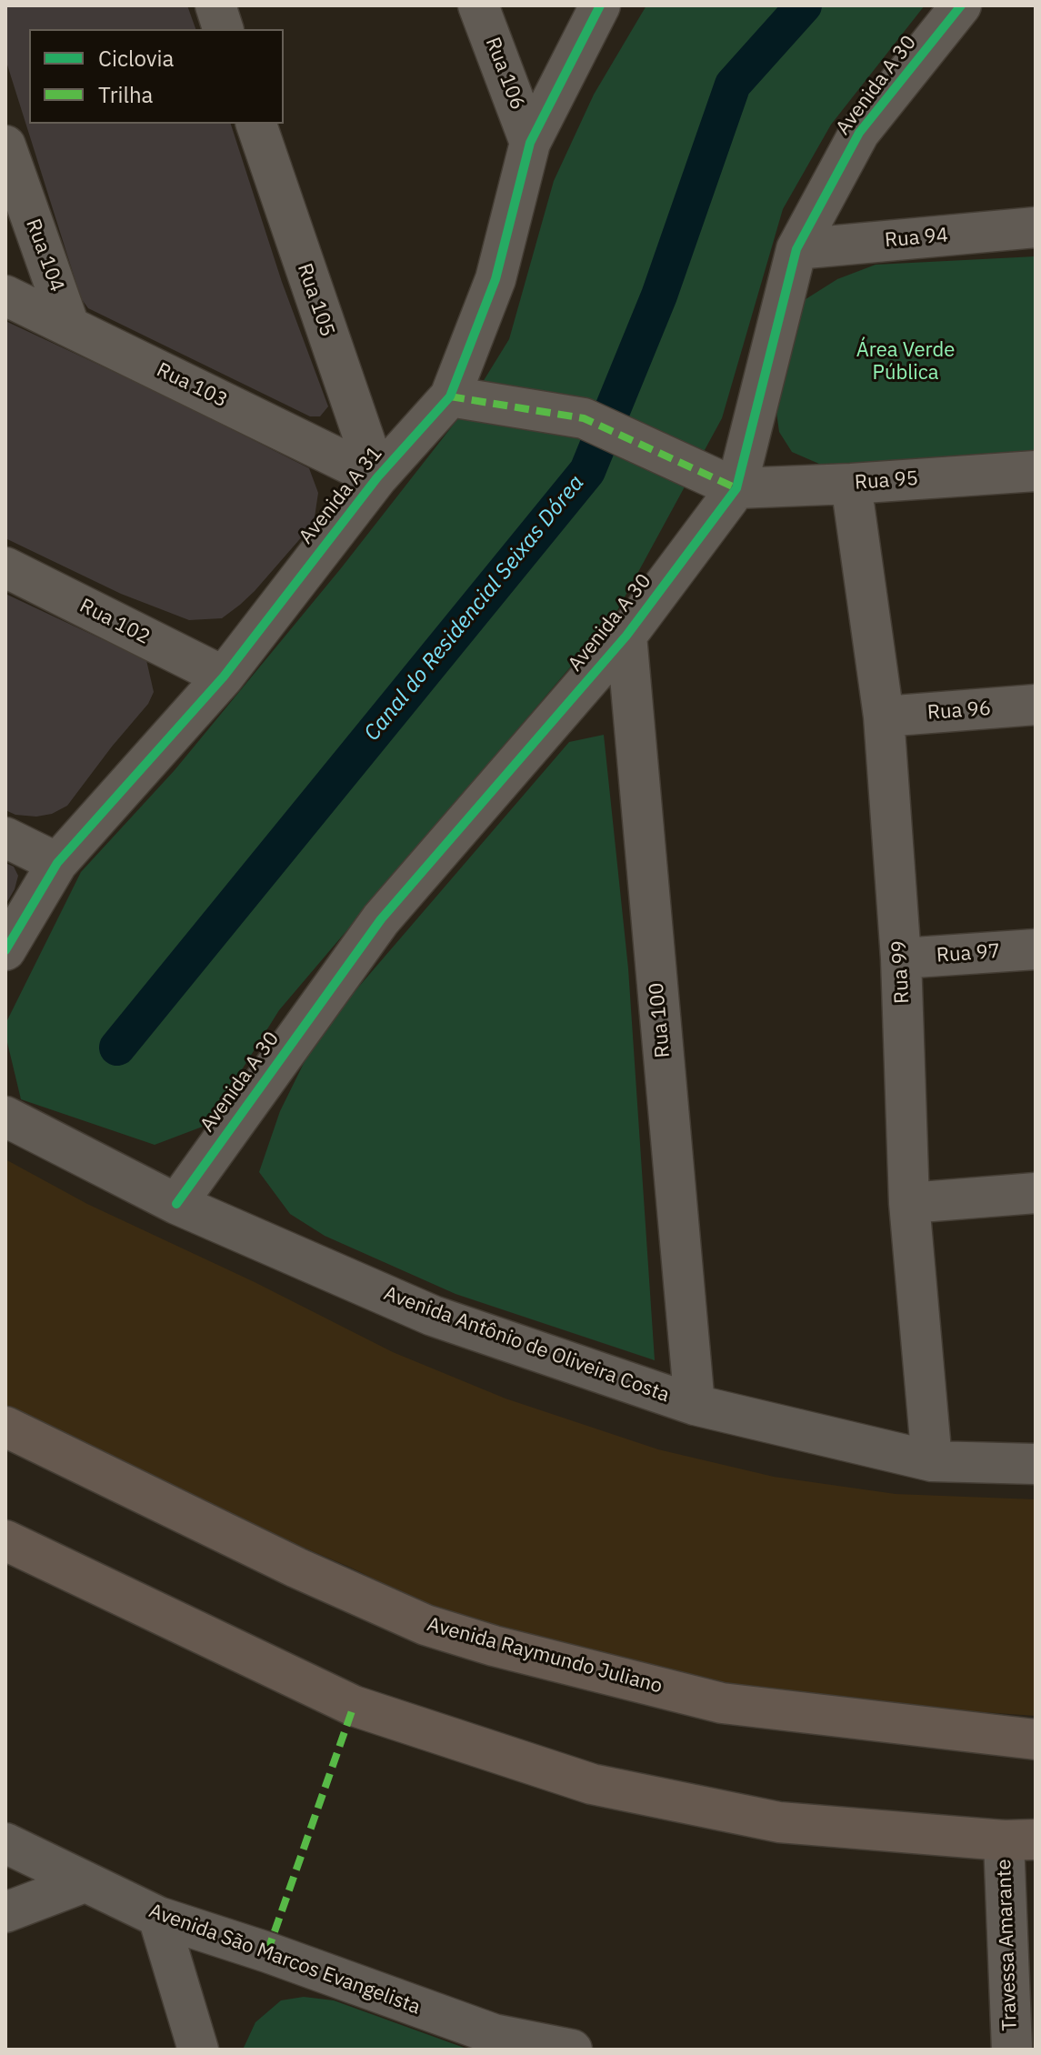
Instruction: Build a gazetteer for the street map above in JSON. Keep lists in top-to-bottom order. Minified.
{"streets":{"main road":["Avenida Raymundo Juliano"],"street":["Rua 106","Avenida A 30","Rua 94","Rua 104","Rua 105","Rua 103","Rua 95","Avenida A 31","Rua 102","Rua 96","Rua 97","Rua 99","Rua 100","Avenida Antônio de Oliveira Costa","Travessa Amarante","Avenida São Marcos Evangelista"]},"crossings":[["Rua 106","Avenida A 31"],["Avenida A 30","Rua 94"],["Avenida A 30","Rua 95"],["Avenida A 30","Rua 100"],["Avenida A 30","Avenida Antônio de Oliveira Costa"],["Rua 104","Rua 103"],["Rua 105","Rua 103"],["Rua 105","Avenida A 31"],["Rua 103","Avenida A 31"],["Rua 95","Rua 99"],["Avenida A 31","Rua 102"],["Rua 96","Rua 99"],["Rua 97","Rua 99"],["Rua 99","Avenida Antônio de Oliveira Costa"],["Rua 100","Avenida Antônio de Oliveira Costa"]],"water":["Canal do Residencial Seixas Dórea"],"parks":["Área Verde Pública"],"legend":["Ciclovia","Trilha"]}
